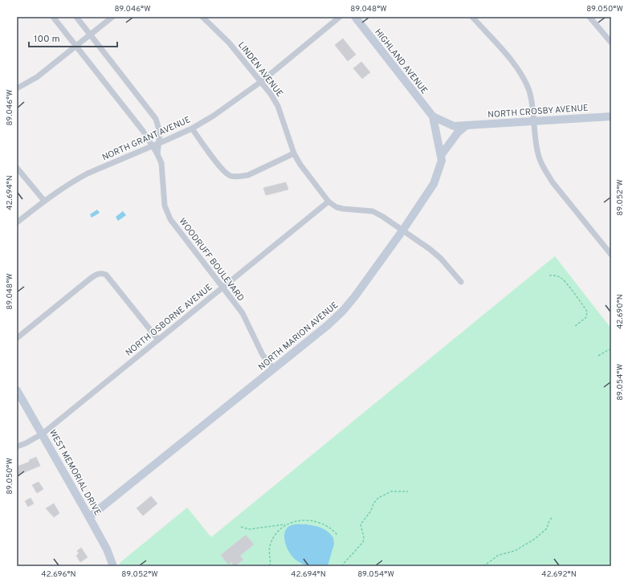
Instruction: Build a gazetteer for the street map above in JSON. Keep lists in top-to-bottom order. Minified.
{"streets":{"street":["HIGHLAND AVENUE","LINDEN AVENUE","NORTH CROSBY AVENUE","NORTH GRANT AVENUE","WOODRUFF BOULEVARD","NORTH OSBORNE AVENUE","NORTH MARION AVENUE","WEST MEMORIAL DRIVE"]},"crossings":[["HIGHLAND AVENUE","NORTH CROSBY AVENUE"],["HIGHLAND AVENUE","NORTH MARION AVENUE"],["LINDEN AVENUE","NORTH GRANT AVENUE"],["LINDEN AVENUE","NORTH OSBORNE AVENUE"],["LINDEN AVENUE","NORTH MARION AVENUE"],["NORTH CROSBY AVENUE","NORTH MARION AVENUE"],["NORTH GRANT AVENUE","WOODRUFF BOULEVARD"],["WOODRUFF BOULEVARD","NORTH OSBORNE AVENUE"],["WOODRUFF BOULEVARD","NORTH MARION AVENUE"],["NORTH OSBORNE AVENUE","WEST MEMORIAL DRIVE"],["NORTH MARION AVENUE","WEST MEMORIAL DRIVE"]],"scale_bar":"100 m","coordinates":["89.046°W","89.048°W","89.050°W","42.694°N","89.052°W","42.690°N","89.054°W","42.696°N","42.692°N"]}
